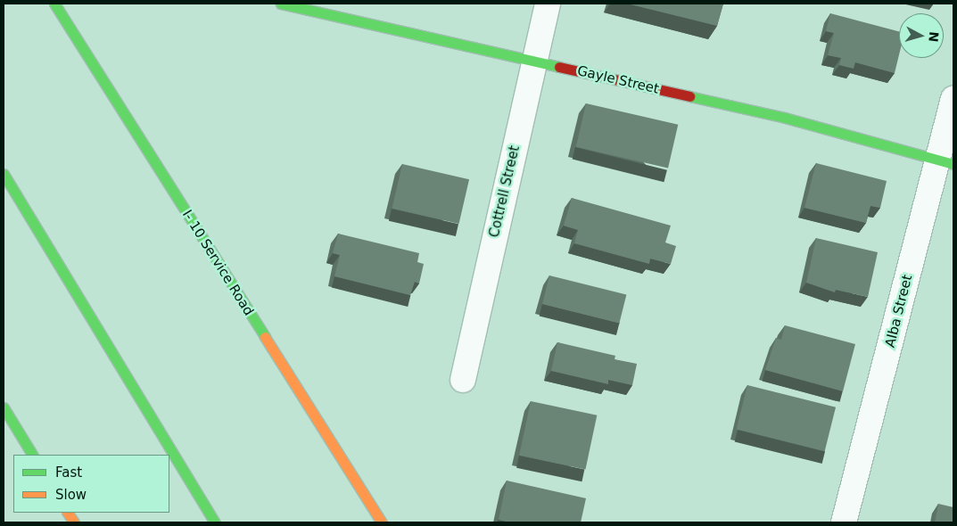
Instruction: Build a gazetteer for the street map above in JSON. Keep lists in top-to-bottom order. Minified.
{"streets":{"main road":["Gayle Street","I- 10 Service Road"],"street":["Cottrell Street","Alba Street"]},"crossings":[["Gayle Street","Cottrell Street"],["Gayle Street","Alba Street"]],"legend":["Fast","Slow"],"north":"right"}
